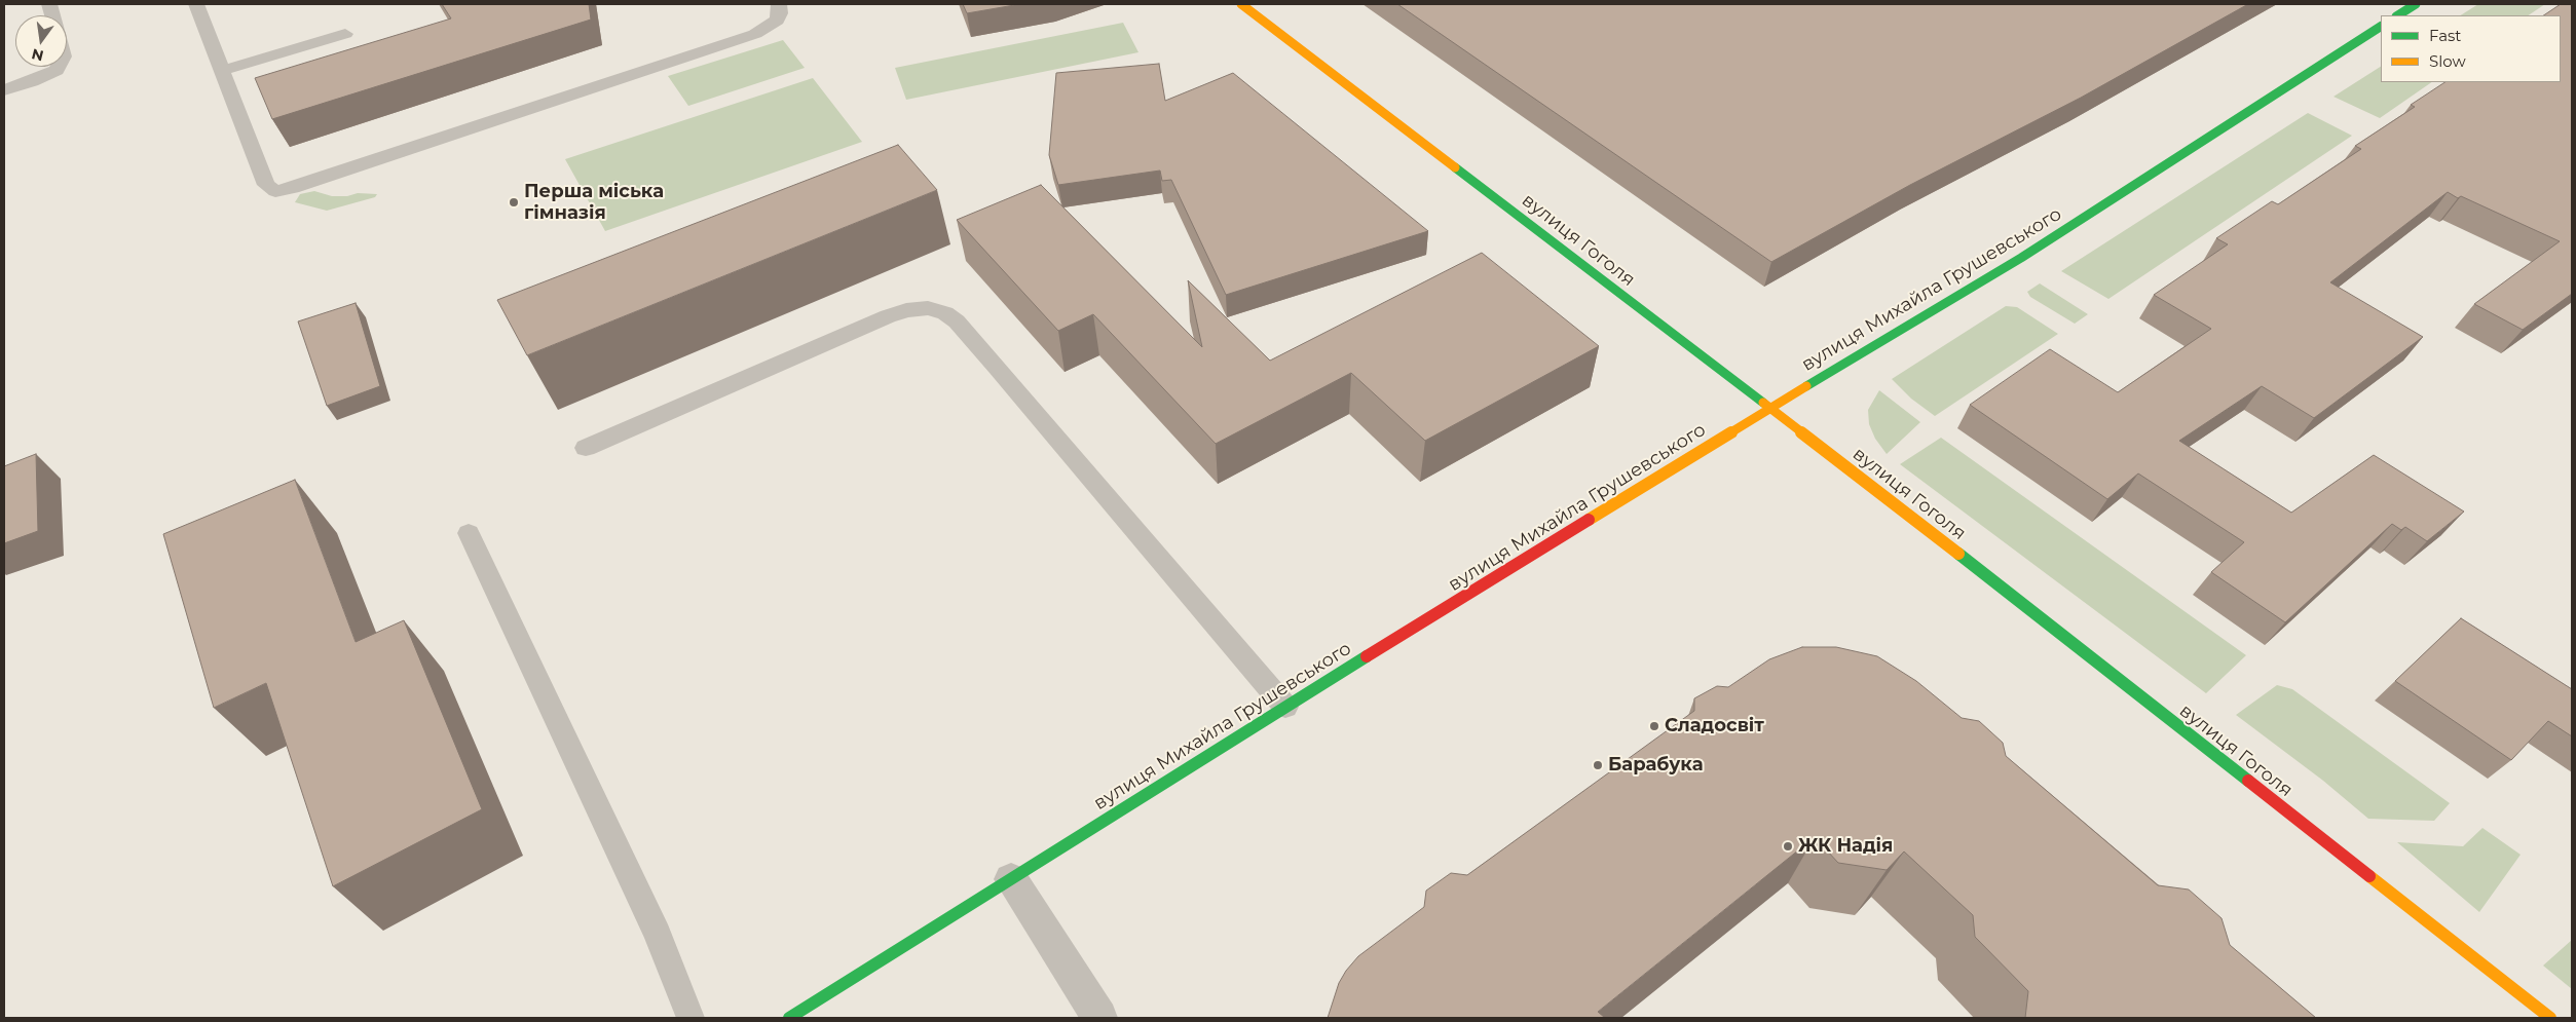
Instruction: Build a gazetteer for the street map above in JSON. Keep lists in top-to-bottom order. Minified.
{"streets":{"main road":["вулиця Гоголя","вулиця Михайла Грушевського"]},"crossings":[["вулиця Гоголя","вулиця Михайла Грушевського"]],"places":["Перша міська гімназія","Сладосвіт","Барабука","ЖК Надія"],"legend":["Fast","Slow"],"north":"bottom"}
